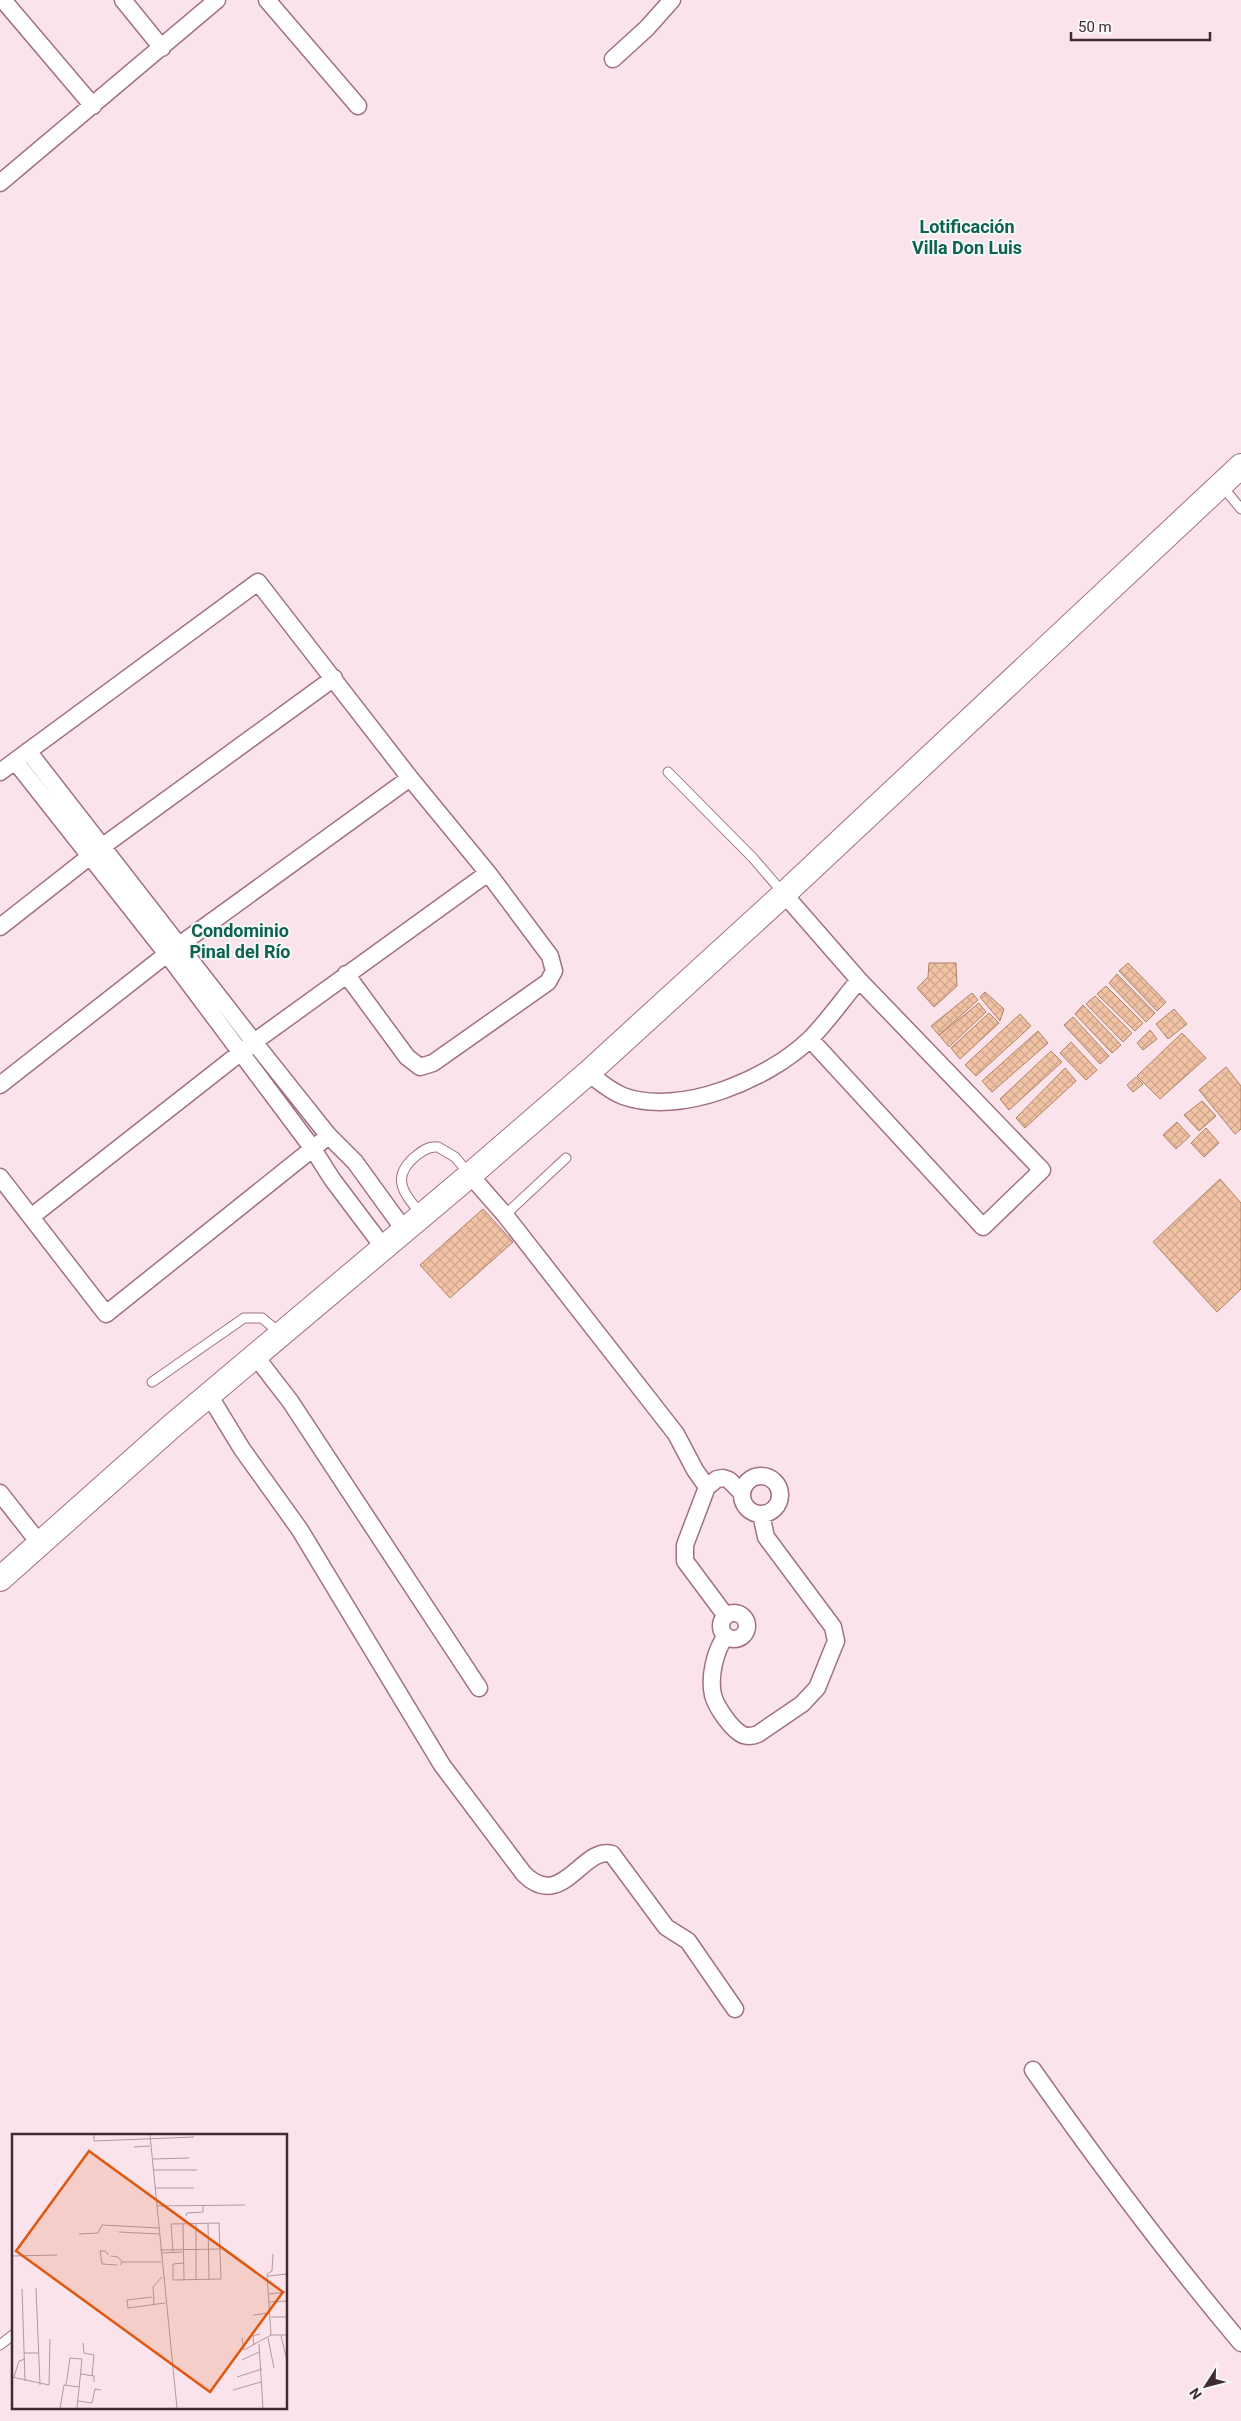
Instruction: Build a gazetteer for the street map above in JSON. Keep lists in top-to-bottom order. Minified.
{"districts":["Lotificación Villa Don Luis","Condominio Pinal del Río"],"scale_bar":"50 m","north":"bottom left"}
